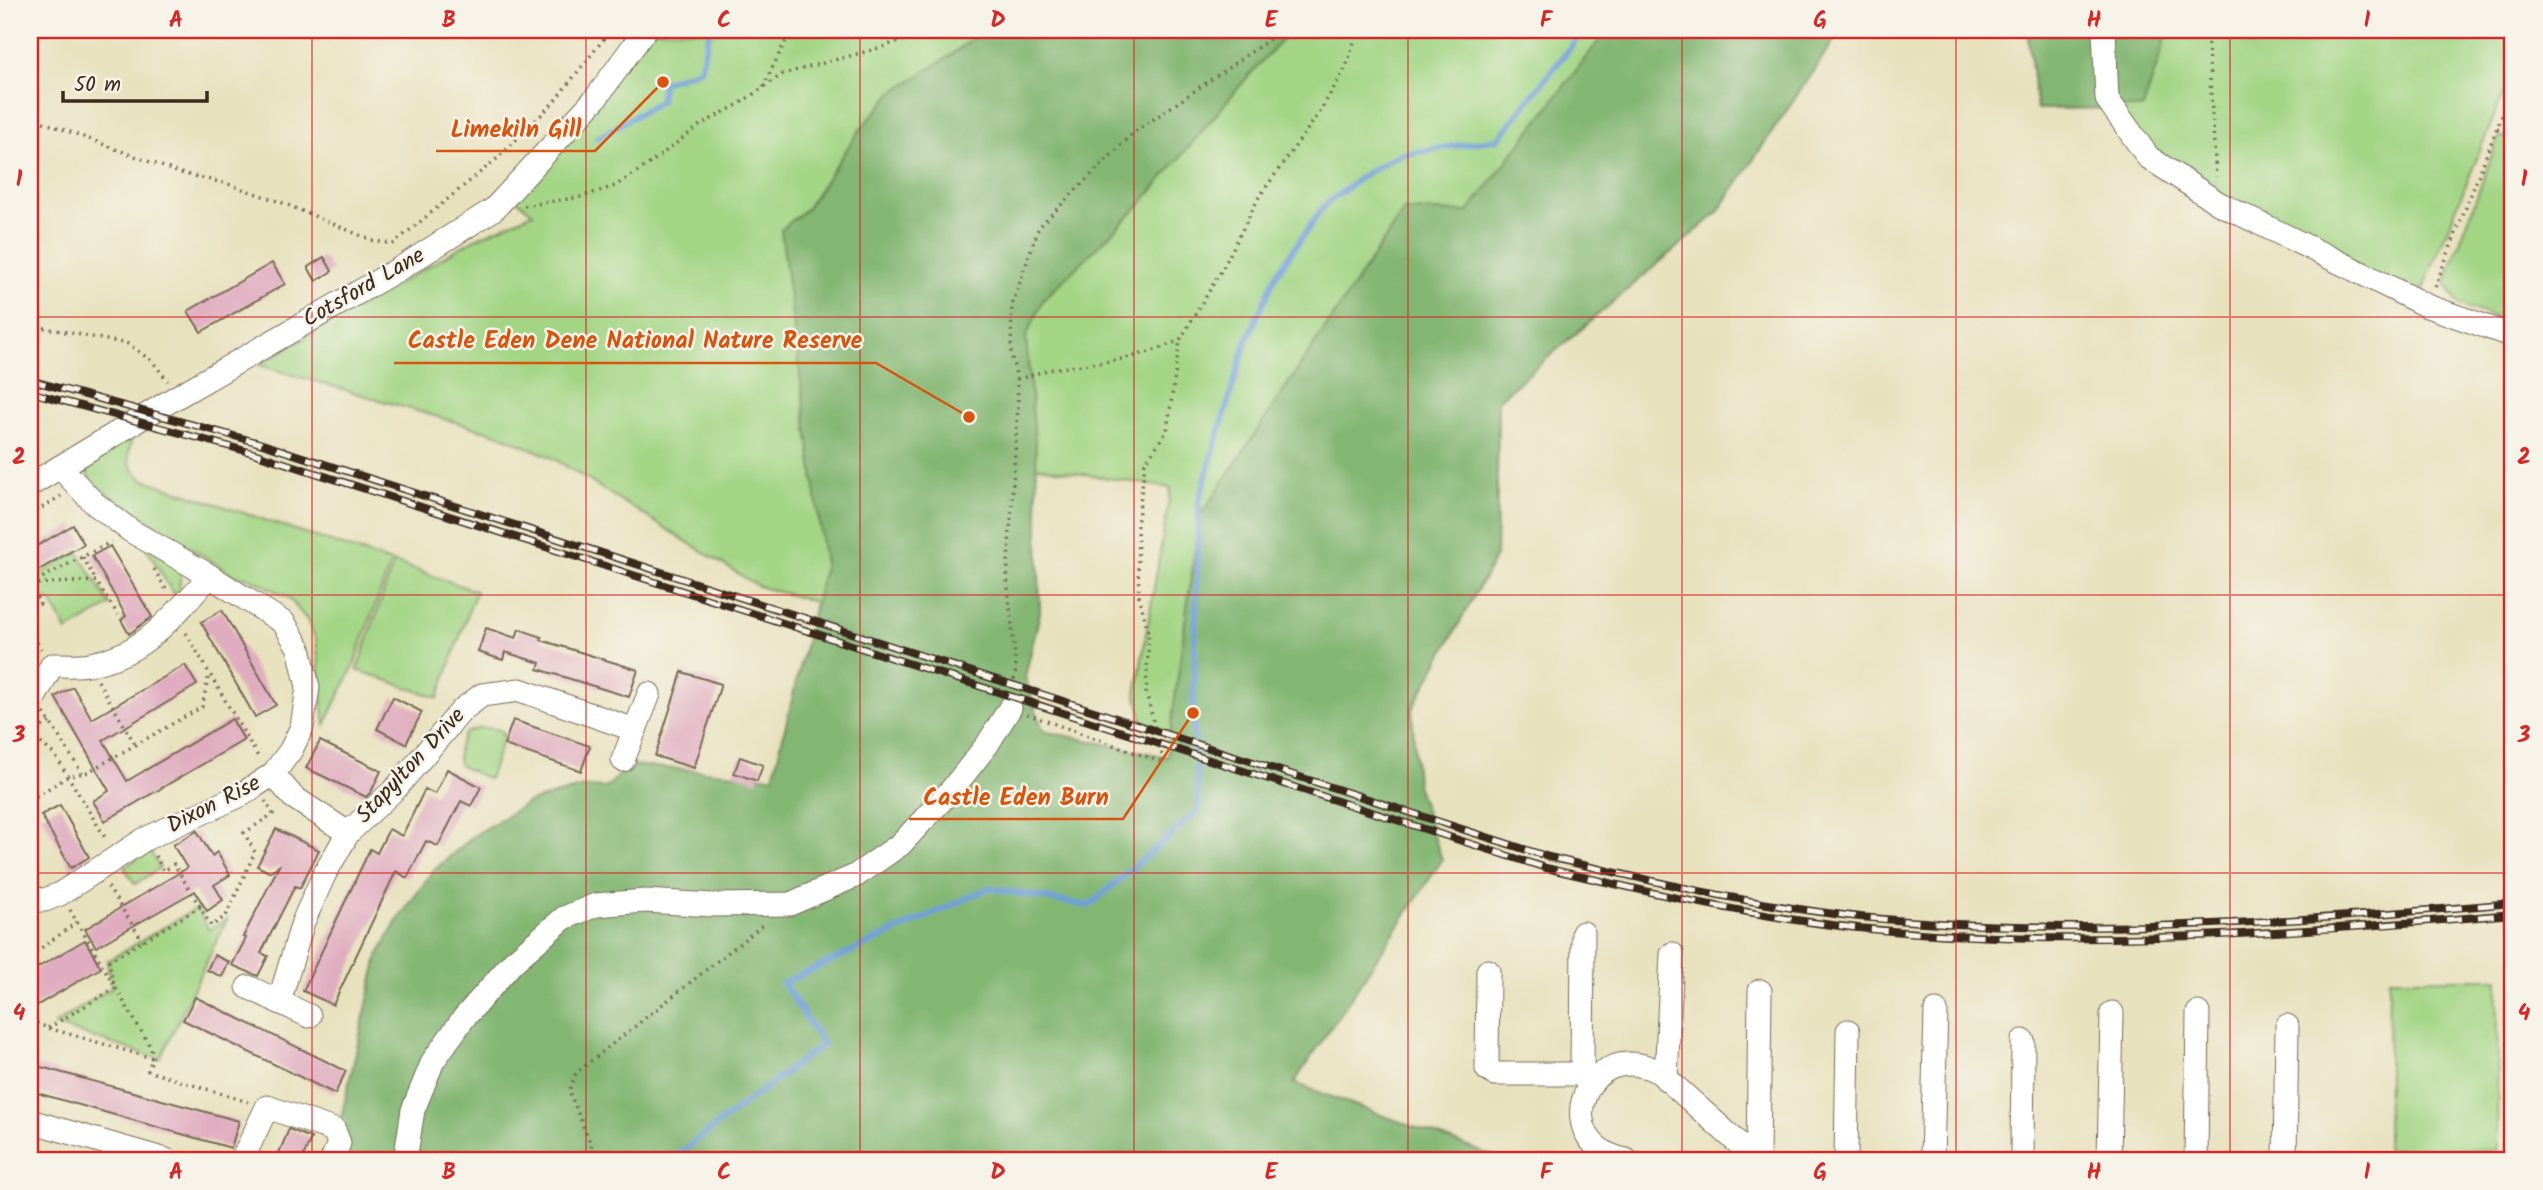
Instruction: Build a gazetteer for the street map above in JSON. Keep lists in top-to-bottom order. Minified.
{"streets":{"street":["Cotsford Lane","Stapylton Drive","Dixon Rise"]},"crossings":[["Cotsford Lane","Dixon Rise"],["Stapylton Drive","Dixon Rise"]],"places":["Limekiln Gill","Castle Eden Dene National Nature Reserve","Castle Eden Burn"],"scale_bar":"50 m","grid":{"columns":["A","B","C","D","E","F","G","H","I"],"rows":["1","2","3","4"]}}
